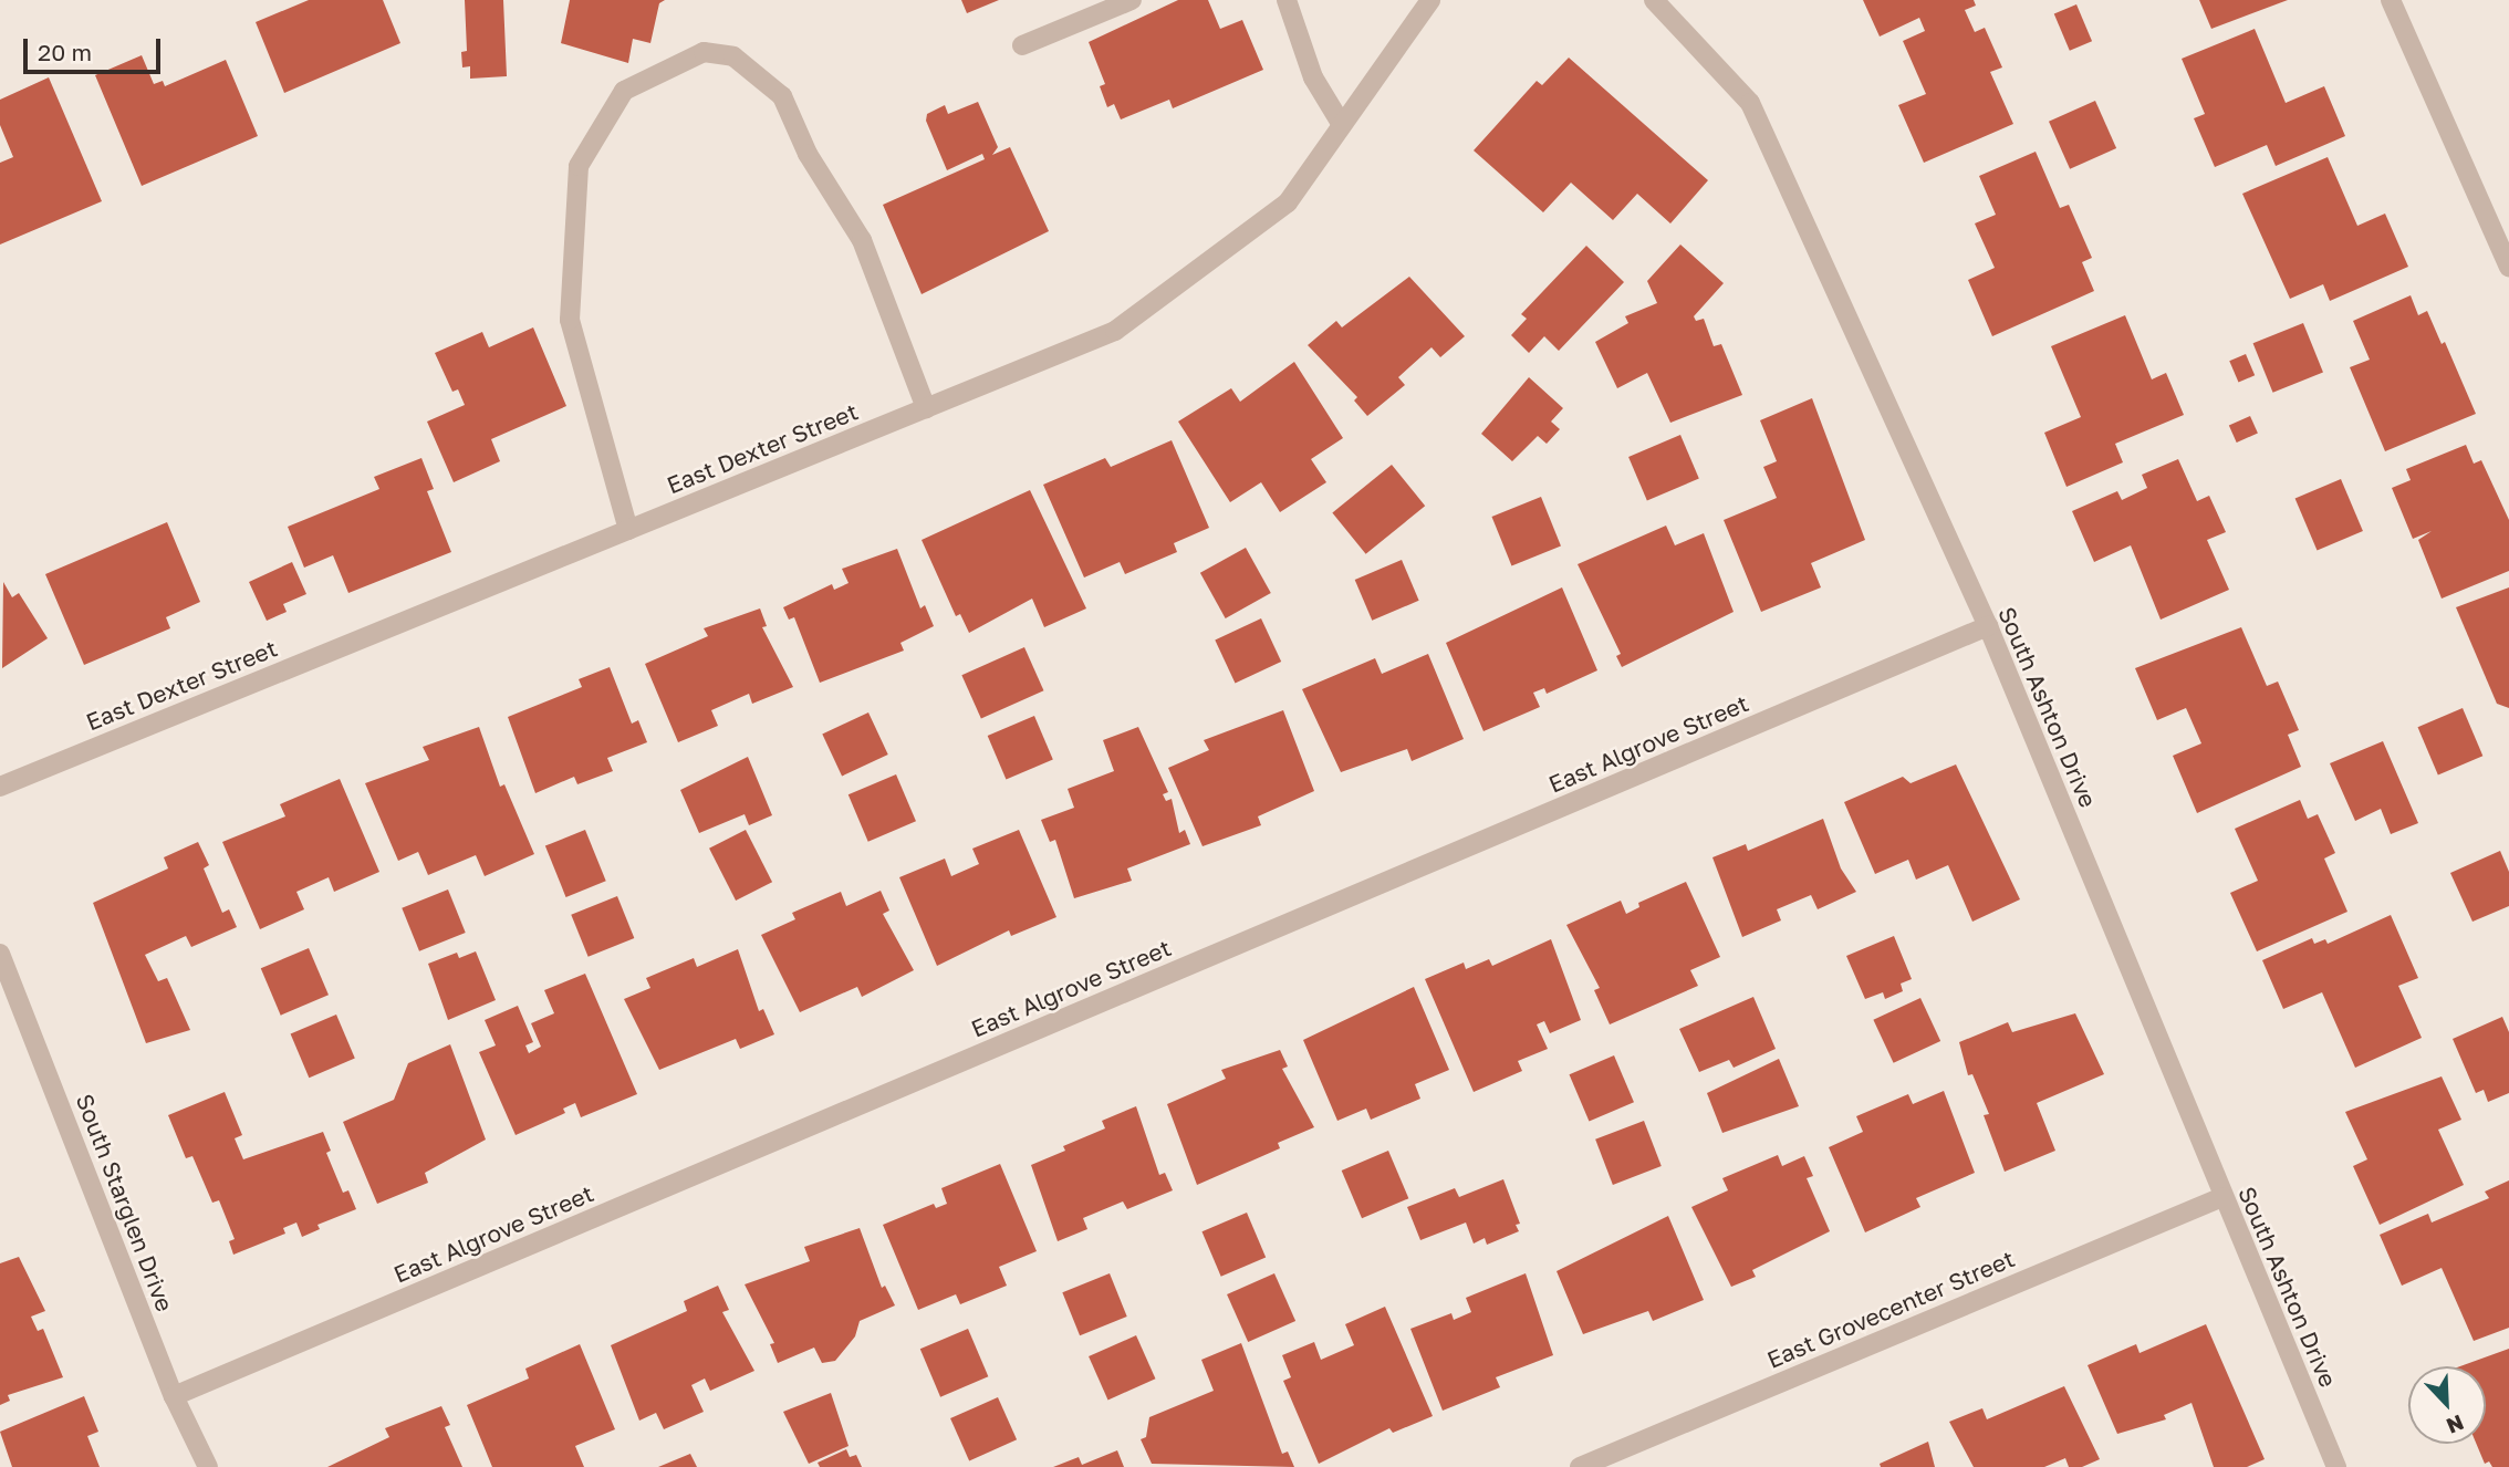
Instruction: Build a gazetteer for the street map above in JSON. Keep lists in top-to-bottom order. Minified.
{"streets":{"street":["East Dexter Street","South Ashton Drive","East Algrove Street","South Starglen Drive","East Grovecenter Street"]},"crossings":[["South Ashton Drive","East Algrove Street"],["South Ashton Drive","East Grovecenter Street"],["East Algrove Street","South Starglen Drive"]],"scale_bar":"20 m","north":"bottom right"}
